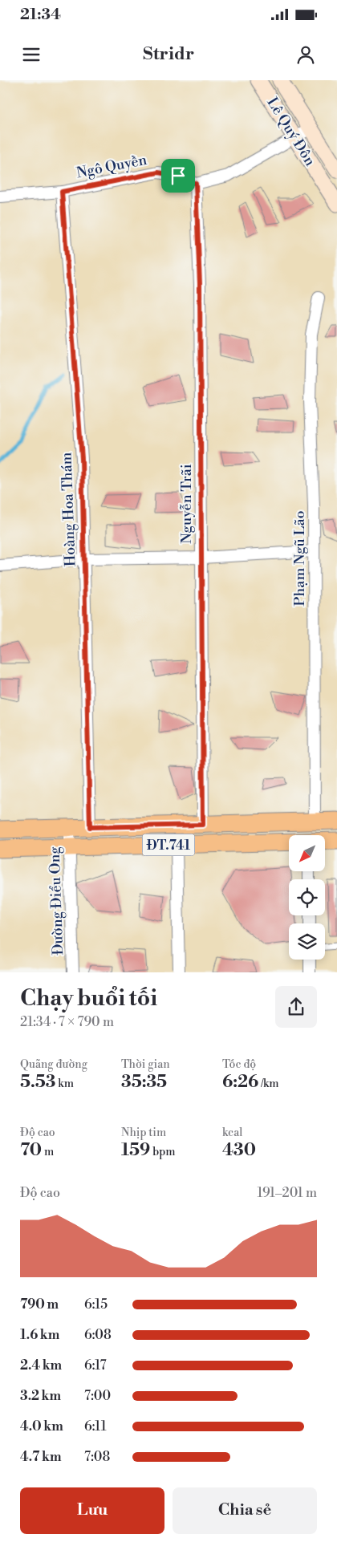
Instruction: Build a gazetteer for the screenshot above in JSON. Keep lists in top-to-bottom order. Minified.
{"streets":{"main road":["Lê Quý Đôn","ĐT.741"],"street":["Ngô Quyền","Nguyễn Trãi","Hoàng Hoa Thám","Phạm Ngũ Lão","Đường Điểu Ong"]},"crossings":[["Ngô Quyền","Nguyễn Trãi"],["Ngô Quyền","Hoàng Hoa Thám"],["Nguyễn Trãi","ĐT.741"],["Hoàng Hoa Thám","ĐT.741"],["Phạm Ngũ Lão","ĐT.741"],["ĐT.741","Đường Điểu Ong"]],"north":"bottom left","page":{"status":"21:34","header":"Stridr","heading":["Chạy buổi tối","21:34 · 7 × 790 m"],"stats":[["Quãng đường","5.53 km"],["Thời gian","35:35"],["Tốc độ","6:26 /km"],["Độ cao","70 m"],["Nhịp tim","159 bpm"],["kcal","430"]],"chart":["Độ cao","191–201 m"],"list":[{"name":"790 m","note":"6:15"},{"name":"1.6 km","note":"6:08"},{"name":"2.4 km","note":"6:17"},{"name":"3.2 km","note":"7:00"},{"name":"4.0 km","note":"6:11"},{"name":"4.7 km","note":"7:08"}],"buttons":["Lưu","Chia sẻ"]}}
